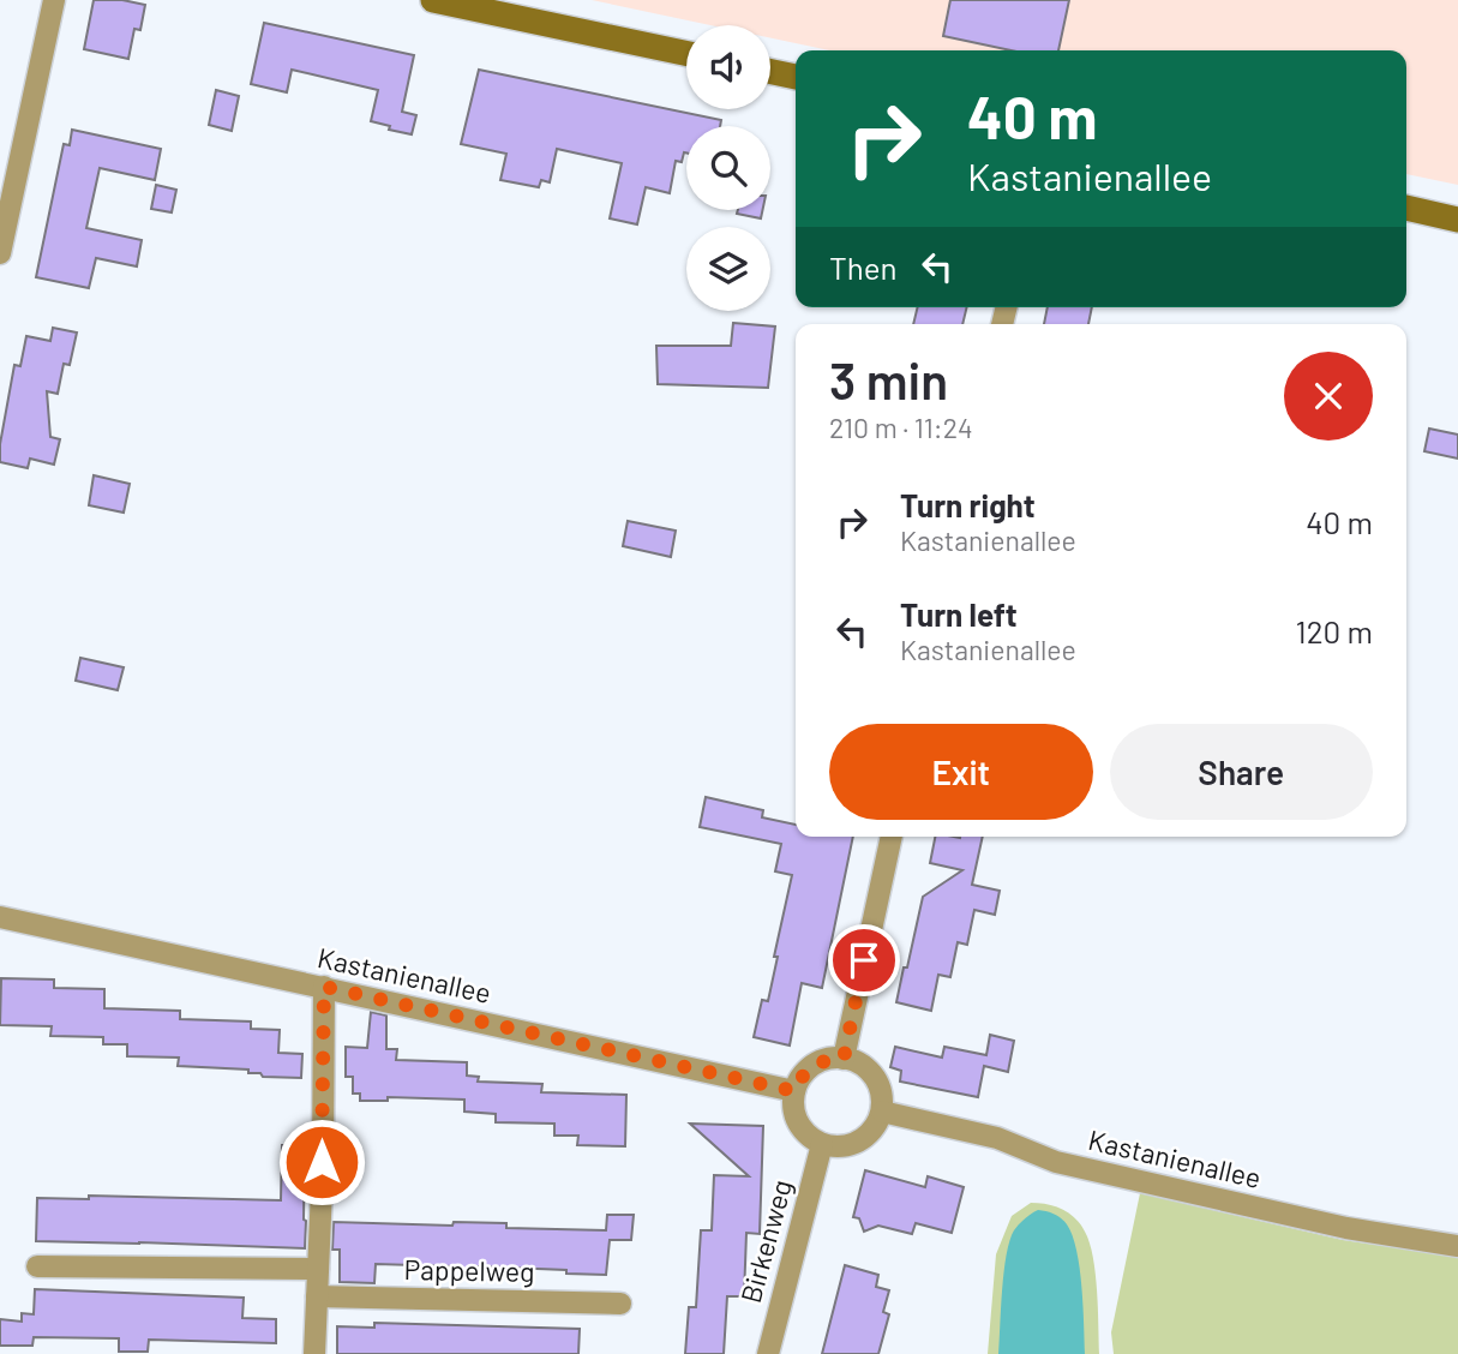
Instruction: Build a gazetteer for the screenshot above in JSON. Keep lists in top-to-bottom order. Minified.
{"streets":{"street":["Kastanienallee","Birkenweg","Pappelweg"]},"crossings":[["Kastanienallee","Birkenweg"]],"page":{"turn":["40 m","Kastanienallee"],"then":"Then","heading":["3 min","210 m · 11:24"],"list":[{"name":"Turn right","note":"Kastanienallee","value":"40 m"},{"name":"Turn left","note":"Kastanienallee","value":"120 m"}],"buttons":["Exit","Share"]}}
